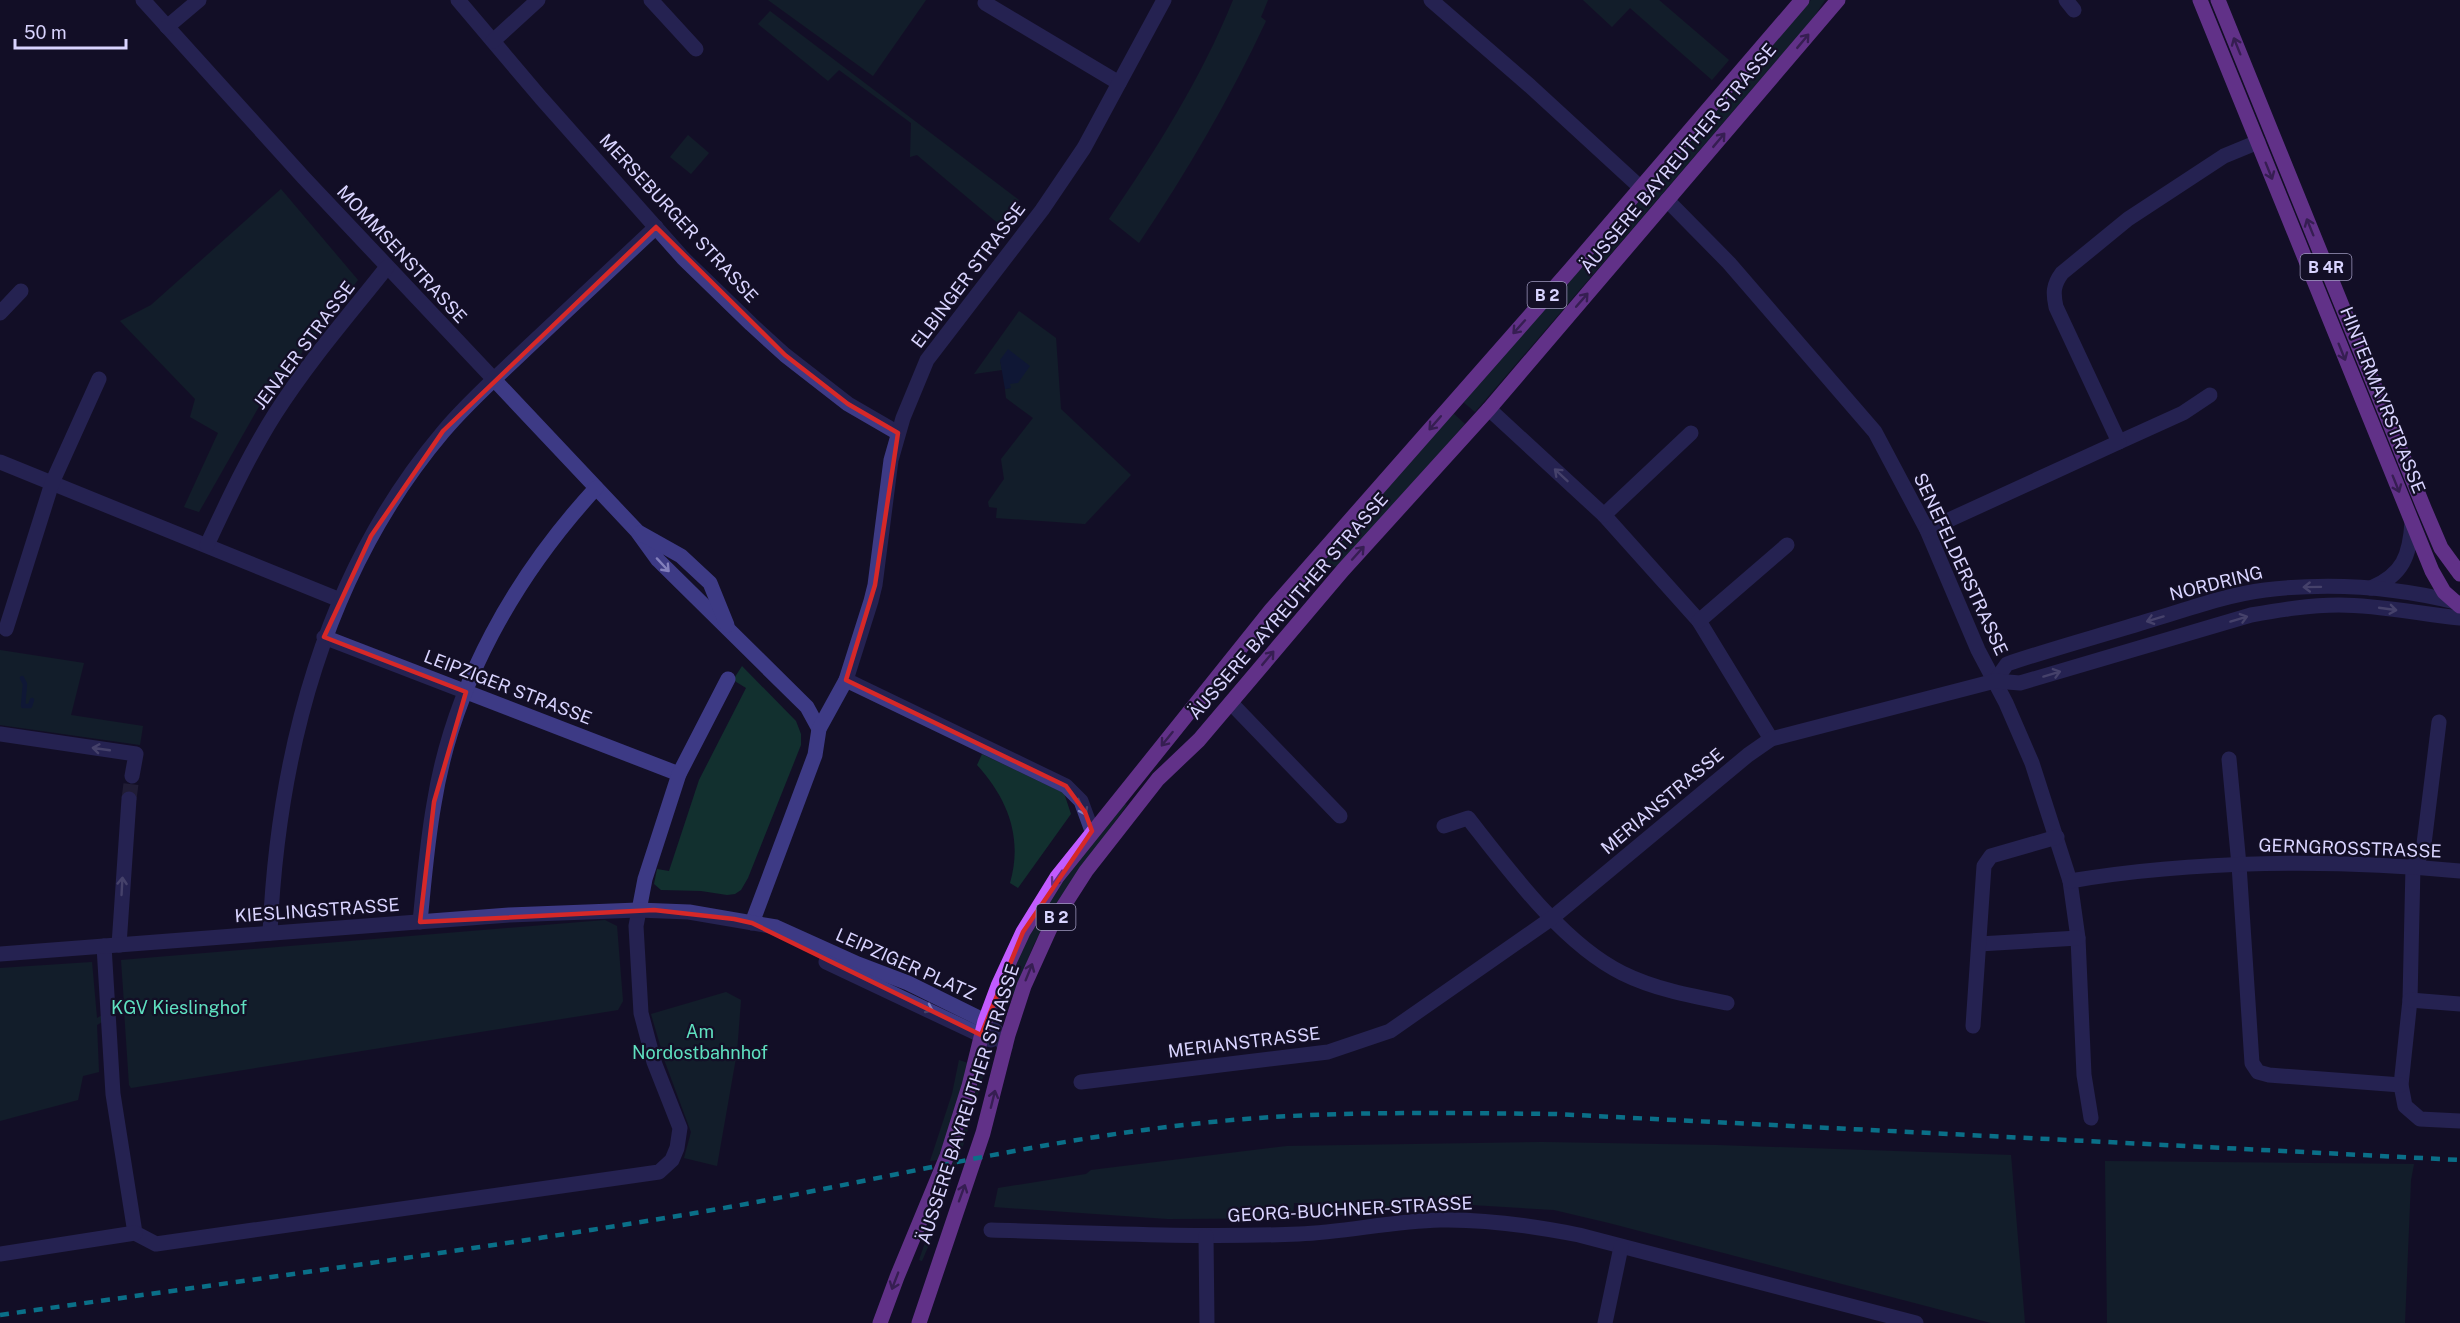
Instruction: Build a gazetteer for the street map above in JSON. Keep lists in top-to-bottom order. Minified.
{"streets":{"main road":["ÄUSSERE BAYREUTHER STRASSE","B 4R","B 2","HINTERMAYRSTRASSE"],"street":["MERSEBURGER STRASSE","MOMMSENSTRASSE","ELBINGER STRASSE","JENAER STRASSE","SENEFELDERSTRASSE","NORDRING","LEIPZIGER STRASSE","MERIANSTRASSE","GERNGROSSTRASSE","KIESLINGSTRASSE","LEIPZIGER PLATZ","GEORG-BUCHNER-STRASSE"]},"crossings":[["ÄUSSERE BAYREUTHER STRASSE","SENEFELDERSTRASSE"],["ÄUSSERE BAYREUTHER STRASSE","LEIPZIGER PLATZ"],["MERSEBURGER STRASSE","ELBINGER STRASSE"],["MOMMSENSTRASSE","JENAER STRASSE"],["HINTERMAYRSTRASSE","NORDRING"],["SENEFELDERSTRASSE","NORDRING"],["SENEFELDERSTRASSE","GERNGROSSTRASSE"],["NORDRING","MERIANSTRASSE"],["KIESLINGSTRASSE","LEIPZIGER PLATZ"]],"parks":["KGV Kieslinghof","Am Nordostbahnhof"],"scale_bar":"50 m"}
